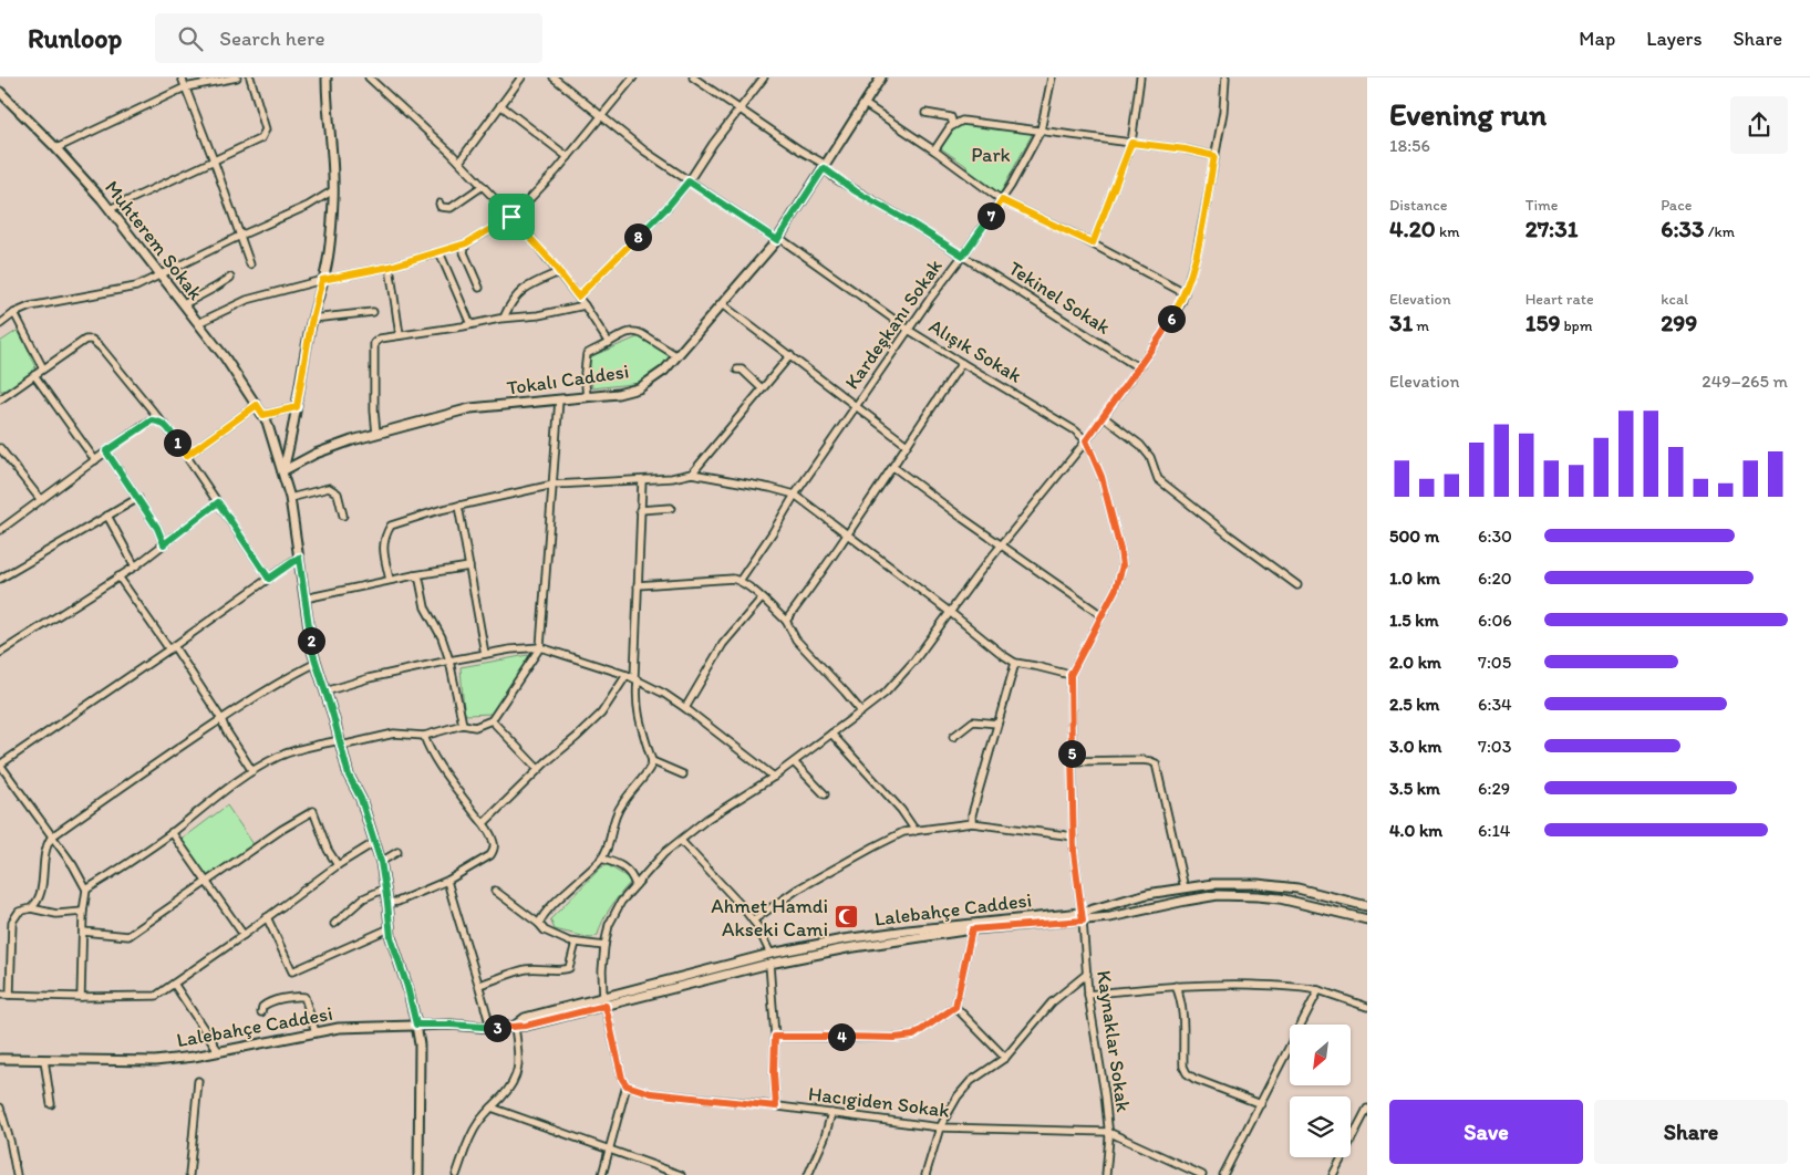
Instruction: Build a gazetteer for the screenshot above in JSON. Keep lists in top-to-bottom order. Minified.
{"streets":{"street":["Muhterem Sokak","Tekinel Sokak","Kardeşkanı Sokak","Alışık Sokak","Tokalı Caddesi","Lalebahçe Caddesi","Kaynaklar Sokak","Hacıgiden Sokak"]},"crossings":[["Muhterem Sokak","Tokalı Caddesi"],["Muhterem Sokak","Lalebahçe Caddesi"],["Tekinel Sokak","Kardeşkanı Sokak"],["Tekinel Sokak","Tokalı Caddesi"],["Kardeşkanı Sokak","Alışık Sokak"],["Alışık Sokak","Tokalı Caddesi"],["Lalebahçe Caddesi","Kaynaklar Sokak"],["Kaynaklar Sokak","Hacıgiden Sokak"]],"parks":["Park"],"places":{"mosque":["Ahmet Hamdi Akseki Cami"]},"north":"bottom left","page":{"header":"Runloop","search":"Search here","nav":["Map","Layers","Share"],"heading":["Evening run","18:56"],"stats":[["Distance","4.20 km"],["Time","27:31"],["Pace","6:33 /km"],["Elevation","31 m"],["Heart rate","159 bpm"],["kcal","299"]],"pins":["7","8","6","1","2","5","3","4"],"chart":["Elevation","249–265 m"],"list":[{"name":"500 m","note":"6:30"},{"name":"1.0 km","note":"6:20"},{"name":"1.5 km","note":"6:06"},{"name":"2.0 km","note":"7:05"},{"name":"2.5 km","note":"6:34"},{"name":"3.0 km","note":"7:03"},{"name":"3.5 km","note":"6:29"},{"name":"4.0 km","note":"6:14"}],"buttons":["Save","Share"]}}
